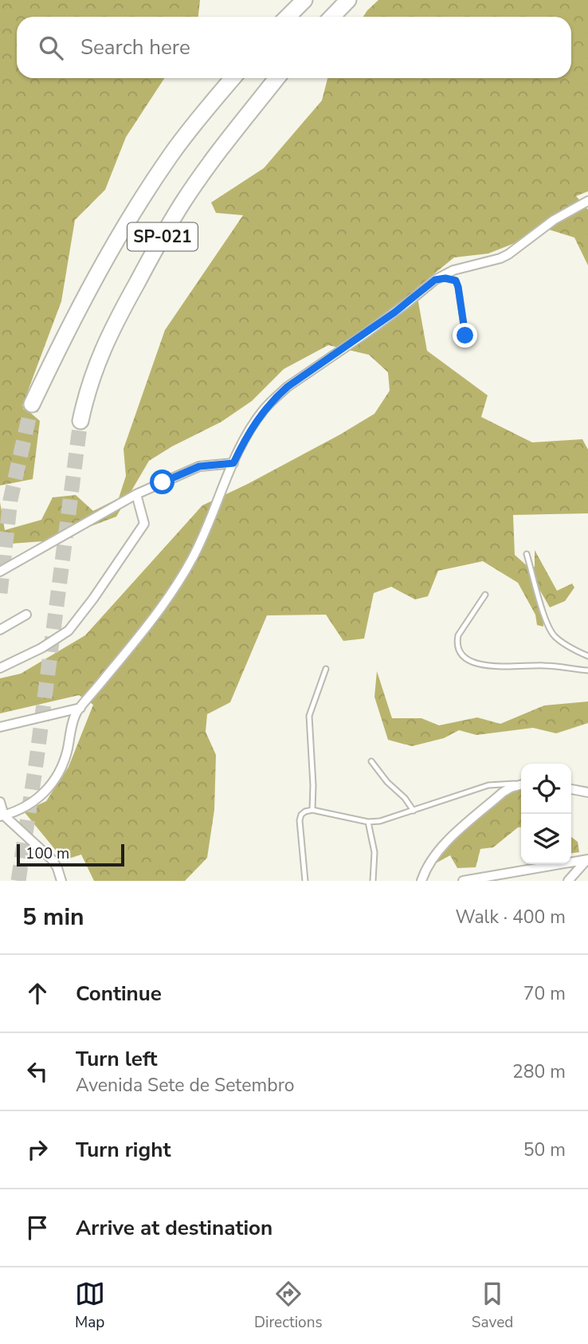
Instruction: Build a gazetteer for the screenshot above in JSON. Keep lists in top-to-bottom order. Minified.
{"streets":{"highway":["SP-021"]},"scale_bar":"100 m","page":{"search":"Search here","scale":"100 m","heading":["5 min","Walk · 400 m"],"list":[["Continue","70 m"],["Turn left","Avenida Sete de Setembro","280 m"],["Turn right","50 m"],"Arrive at destination"],"nav":["Map","Directions","Saved"]}}
